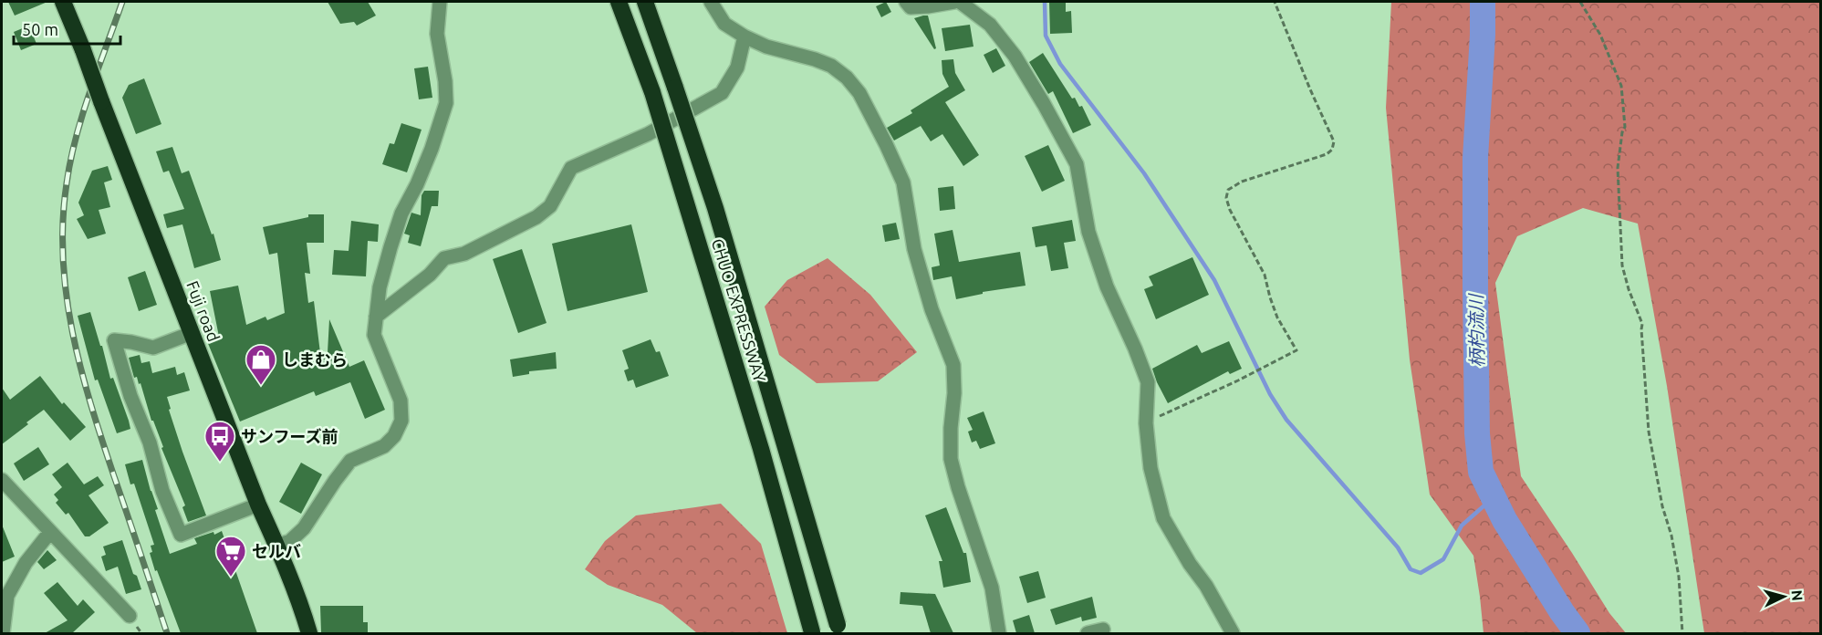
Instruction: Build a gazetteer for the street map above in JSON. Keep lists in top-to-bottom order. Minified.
{"streets":{"highway":["CHUO EXPRESSWAY","Fuji road"]},"water":["柄杓流川"],"places":{"shop":["しまむら"],"bus stop":["サンフーズ前"],"supermarket":["セルバ"]},"scale_bar":"50 m","north":"right"}
